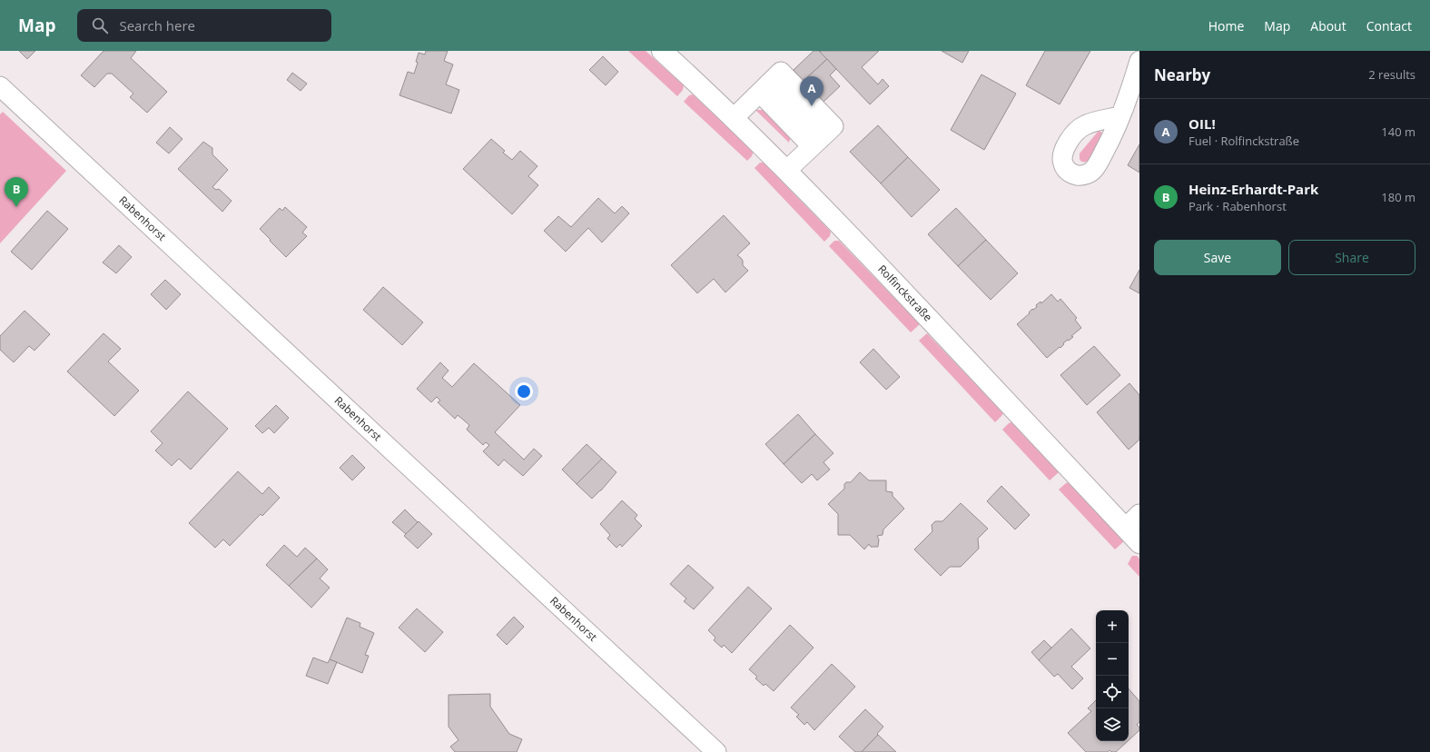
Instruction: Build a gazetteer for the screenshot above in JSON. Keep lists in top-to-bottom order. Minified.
{"streets":{"main road":["Rolfinckstraße"],"street":["Rabenhorst"]},"page":{"header":"Map","search":"Search here","nav":["Home","Map","About","Contact"],"heading":["Nearby","2 results"],"pins":["A","B"],"list":[{"mark":"A","name":"OIL!","note":"Fuel · Rolfinckstraße","value":"140 m"},{"mark":"B","name":"Heinz-Erhardt-Park","note":"Park · Rabenhorst","value":"180 m"}],"buttons":["Save","Share"],"map_buttons":["+","−"]}}
